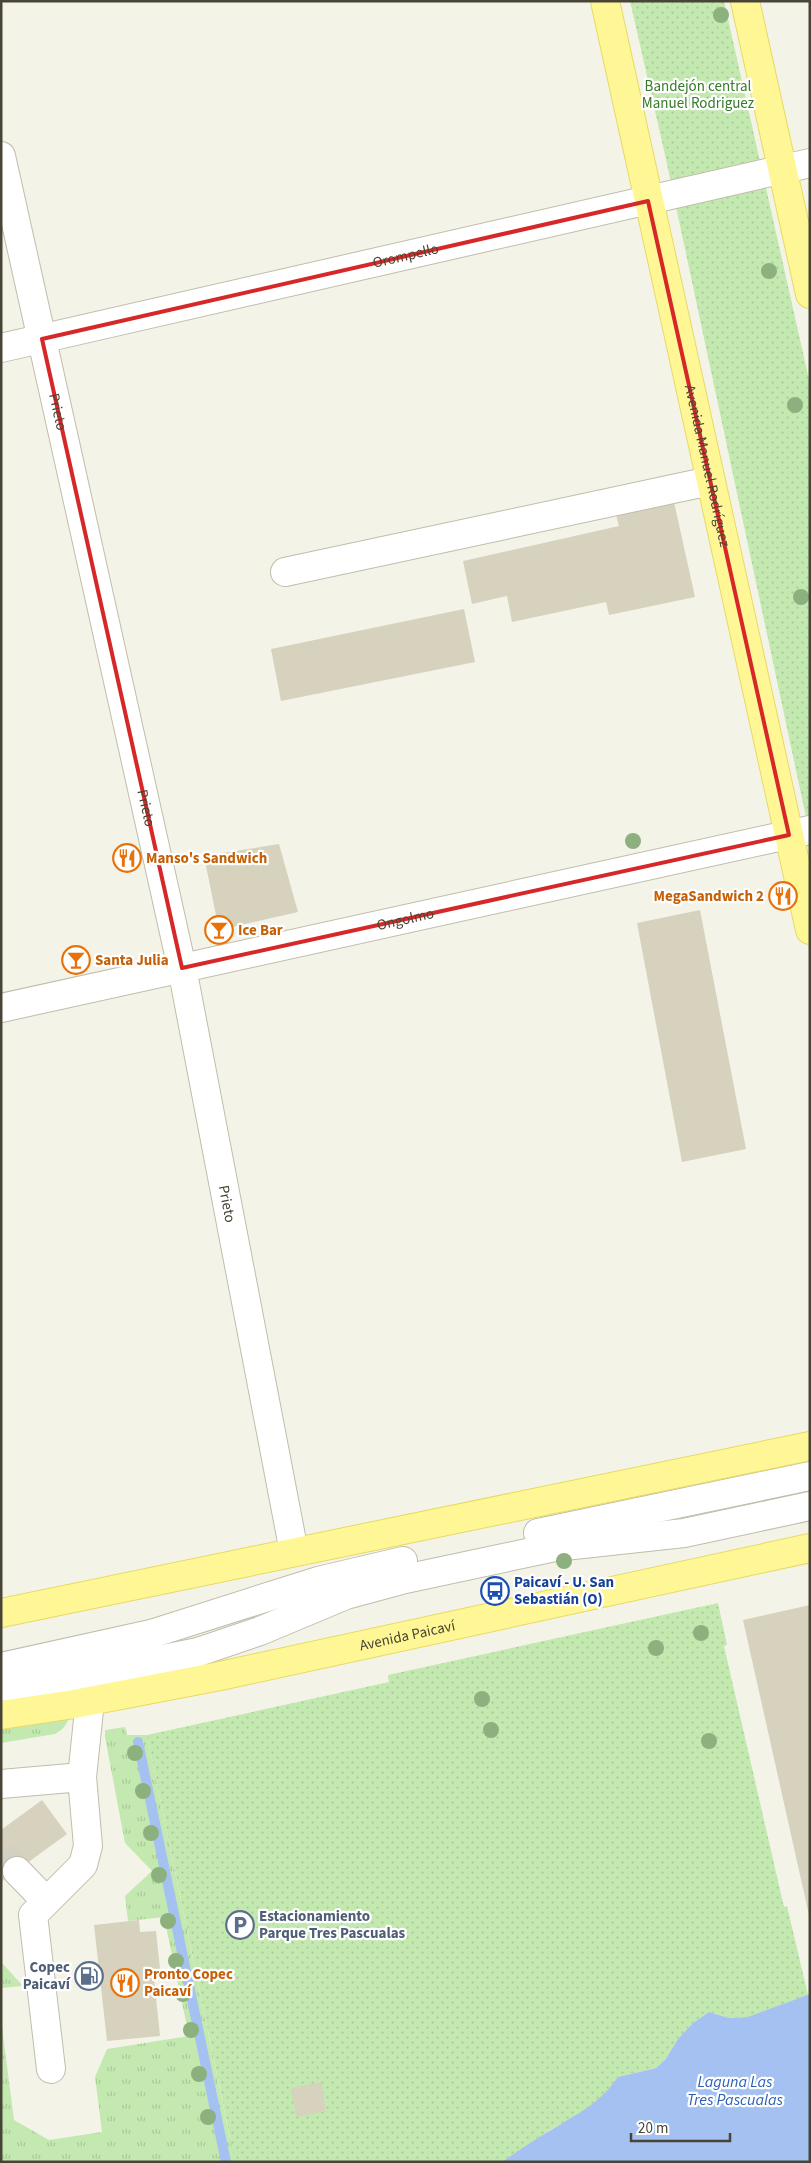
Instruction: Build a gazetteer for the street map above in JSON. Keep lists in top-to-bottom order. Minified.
{"streets":{"main road":["Avenida Manuel Rodríguez","Avenida Paicaví"],"street":["Orompello","Prieto","Ongolmo"]},"crossings":[["Orompello","Prieto"],["Orompello","Avenida Manuel Rodríguez"],["Prieto","Ongolmo"],["Avenida Manuel Rodríguez","Ongolmo"]],"water":["Laguna Las Tres Pascualas"],"parks":["Bandejón central Manuel Rodriguez"],"places":{"restaurant":["Manso's Sandwich","MegaSandwich 2","Pronto Copec Paicaví"],"bar":["Ice Bar","Santa Julia"],"bus stop":["Paicaví - U. San Sebastián (O)"],"parking":["Estacionamiento Parque Tres Pascualas"],"fuel station":["Copec Paicaví"]},"scale_bar":"20 m"}
